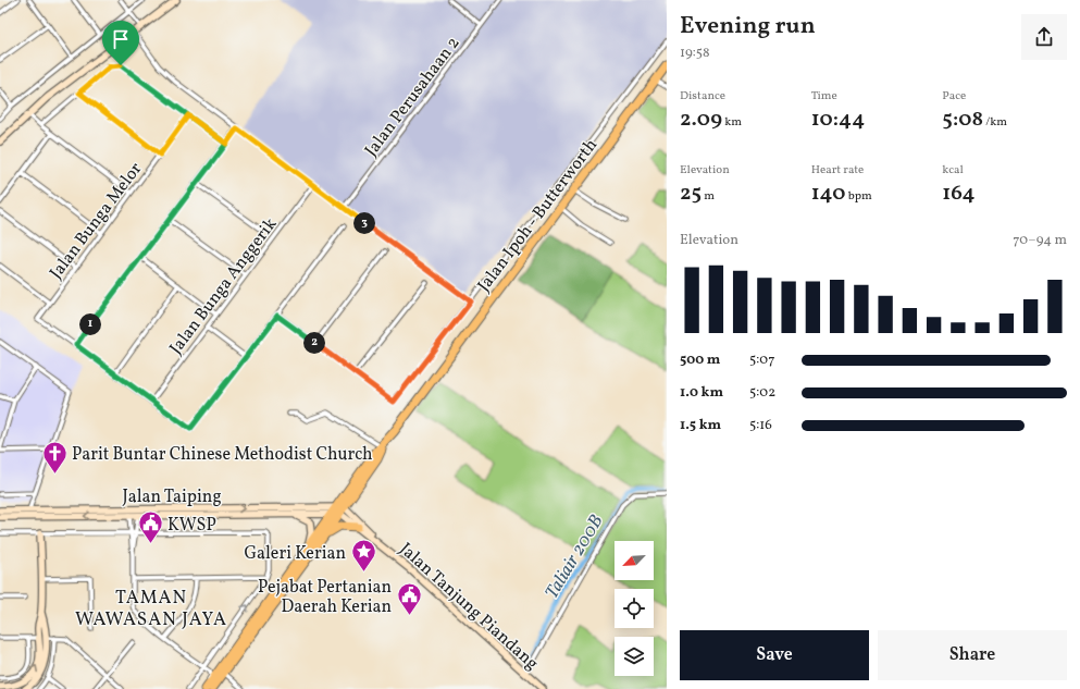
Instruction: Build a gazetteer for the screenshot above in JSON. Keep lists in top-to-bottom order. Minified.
{"streets":{"highway":["Jalan Ipoh - Butterworth"],"main road":["Jalan Taiping","Jalan Tanjung Piandang"],"street":["Jalan Perusahaan 2","Jalan Bunga Melor","Jalan Bunga Anggerik"]},"crossings":[["Jalan Ipoh - Butterworth","Jalan Taiping"],["Jalan Ipoh - Butterworth","Jalan Tanjung Piandang"],["Jalan Taiping","Jalan Tanjung Piandang"]],"districts":["TAMAN WAWASAN JAYA"],"water":["Taliair 200B"],"places":{"church":["Parit Buntar Chinese Methodist Church"],"public building":["KWSP","Pejabat Pertanian Daerah Kerian"],"place":["Galeri Kerian"]},"north":"bottom left","page":{"heading":["Evening run","19:58"],"stats":[["Distance","2.09 km"],["Time","10:44"],["Pace","5:08 /km"],["Elevation","25 m"],["Heart rate","140 bpm"],["kcal","164"]],"pins":["3","1","2"],"chart":["Elevation","70–94 m"],"list":[{"name":"500 m","note":"5:07"},{"name":"1.0 km","note":"5:02"},{"name":"1.5 km","note":"5:16"}],"buttons":["Save","Share"]}}
